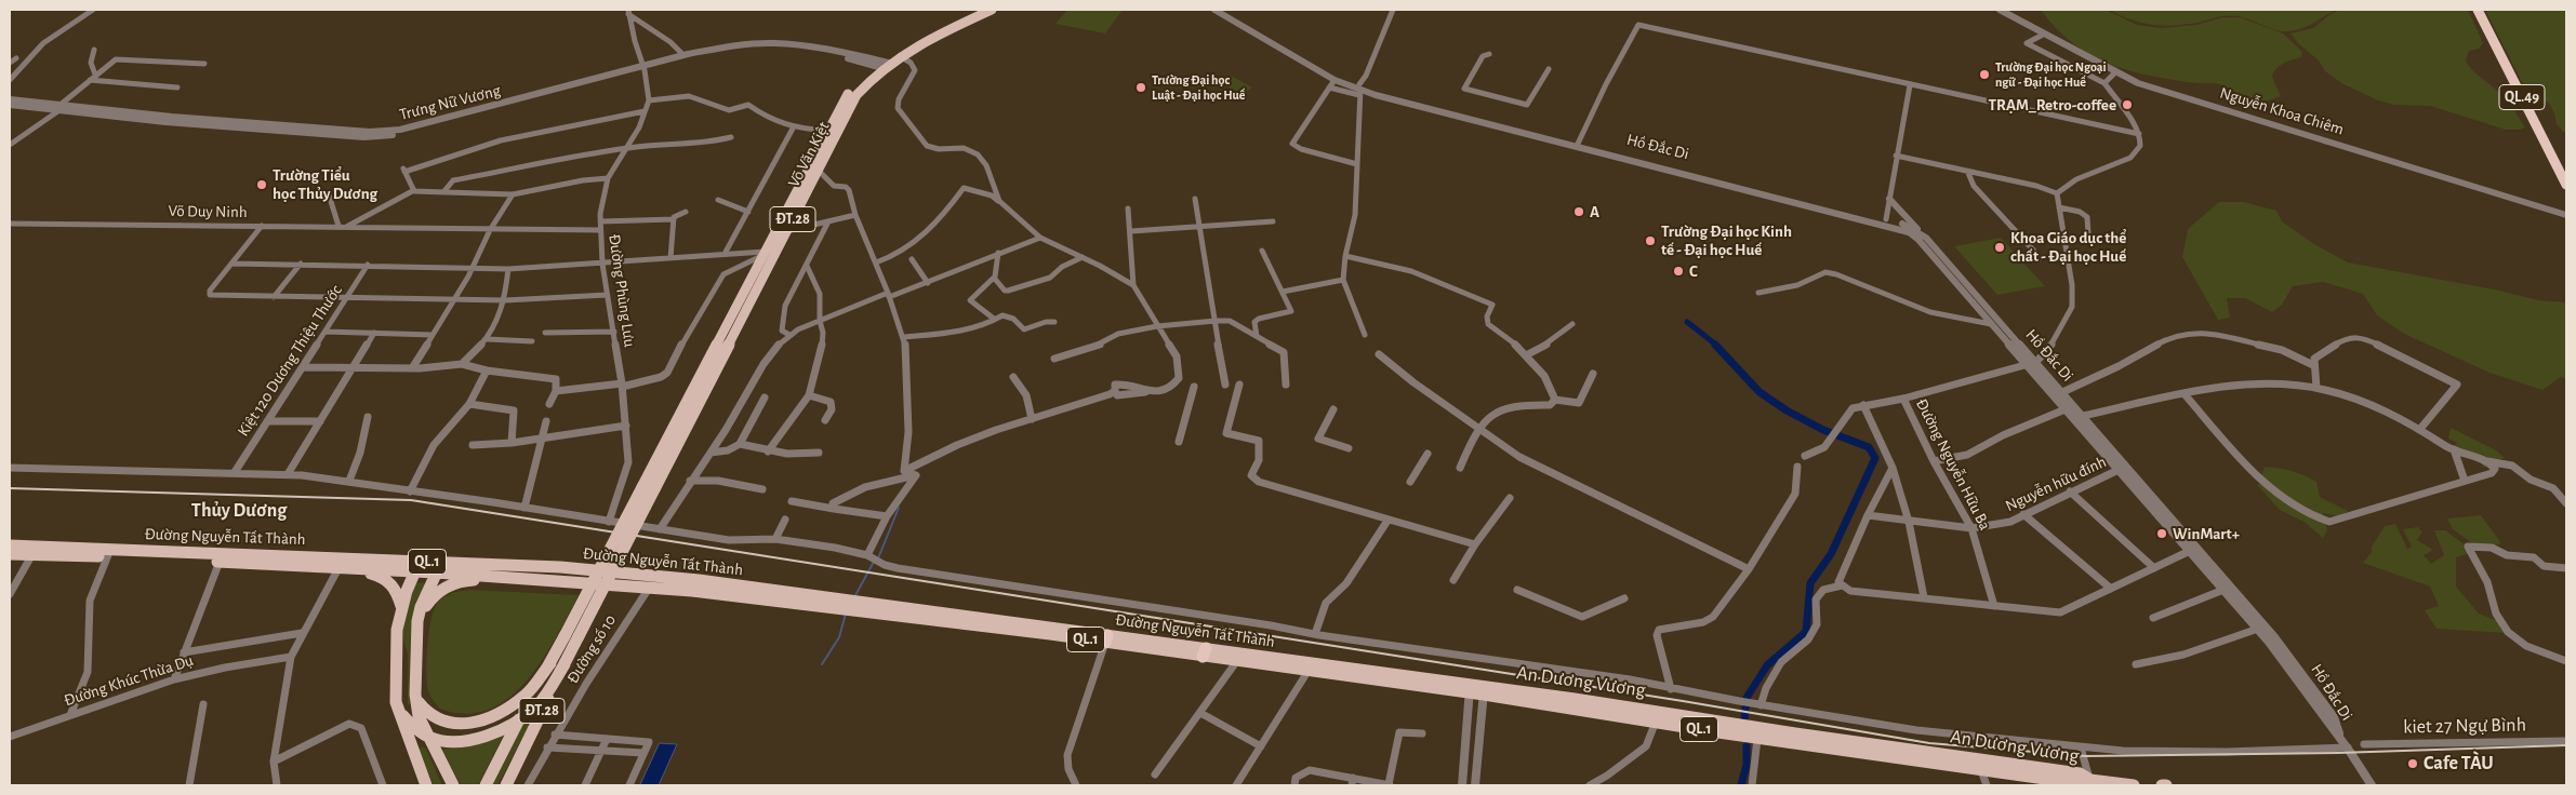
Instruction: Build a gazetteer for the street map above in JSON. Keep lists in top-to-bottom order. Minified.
{"streets":{"highway":["QL.49"],"main road":["Võ Văn Kiệt","ĐT.28","Đường Nguyễn Tất Thành","QL.1","An Dương Vương"],"street":["Trưng Nữ Vương","Nguyễn Khoa Chiêm","Hồ Đắc Di","Võ Duy Ninh","Đường Phùng Lưu","Kiệt 120 Dương Thiệu Thước","Đường Nguyễn Hữu Ba","Nguyễn hữu đính","Đường số 10","Đường Khúc Thừa Dụ","kiet 27 Ngự Bình"]},"crossings":[["Trưng Nữ Vương","Võ Văn Kiệt"],["Hồ Đắc Di","Nguyễn hữu đính"],["Võ Văn Kiệt","ĐT.28"],["Võ Duy Ninh","Đường Phùng Lưu"],["Đường Nguyễn Hữu Ba","Nguyễn hữu đính"],["Đường Nguyễn Tất Thành","Đường số 10"],["Đường Nguyễn Tất Thành","An Dương Vương"]],"districts":["Thủy Dương"],"places":["Trường Đại học Ngoại ngữ - Đại học Huế","Trường Đại học Luật - Đại học Huế","TRẠM_Retro-coffee","Trường Tiểu học Thủy Dương","A","Trường Đại học Kinh tế - Đại học Huế","Khoa Giáo dục thể chất - Đại học Huế","C","WinMart+","Cafe TÀU"]}
